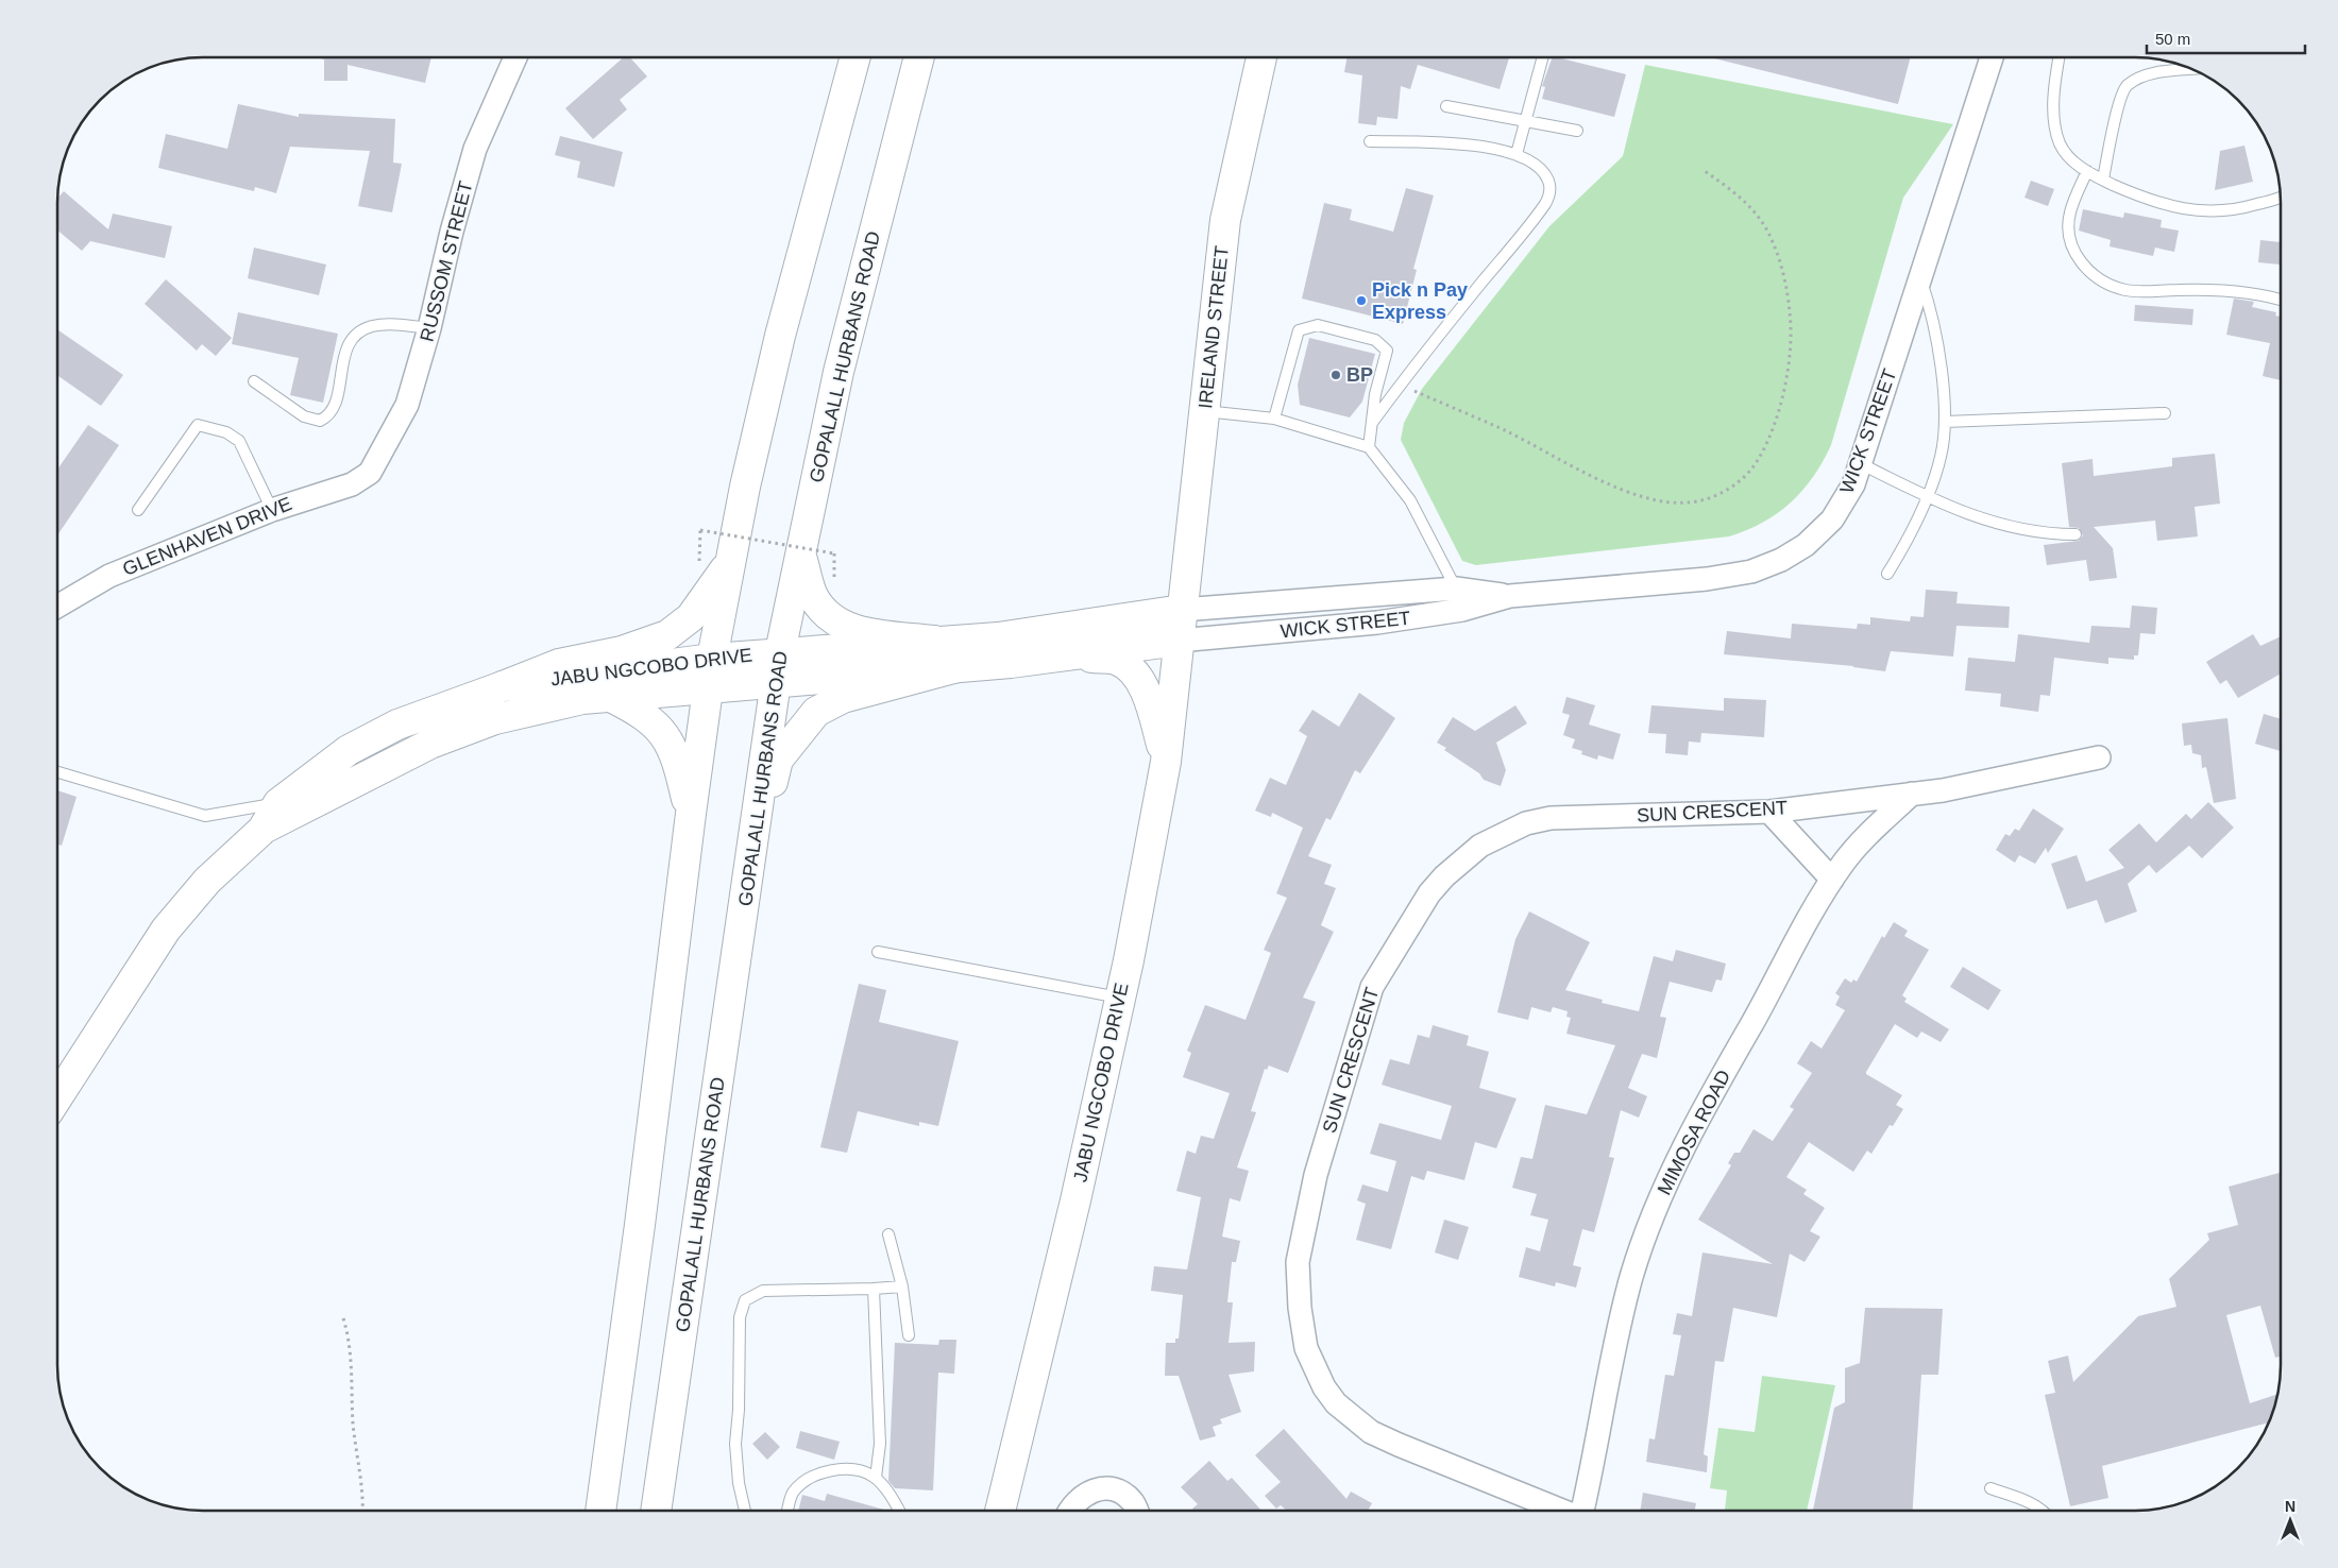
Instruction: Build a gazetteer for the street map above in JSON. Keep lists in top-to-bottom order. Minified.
{"streets":{"main road":["IRELAND STREET","GOPALALL HURBANS ROAD","JABU NGCOBO DRIVE"],"street":["RUSSOM STREET","WICK STREET","GLENHAVEN DRIVE","SUN CRESCENT","MIMOSA ROAD"]},"crossings":[["RUSSOM STREET","GLENHAVEN DRIVE"],["IRELAND STREET","WICK STREET"],["IRELAND STREET","JABU NGCOBO DRIVE"],["GOPALALL HURBANS ROAD","JABU NGCOBO DRIVE"],["WICK STREET","JABU NGCOBO DRIVE"],["SUN CRESCENT","MIMOSA ROAD"]],"places":["Pick n Pay Express","BP"],"scale_bar":"50 m","north":"top"}
